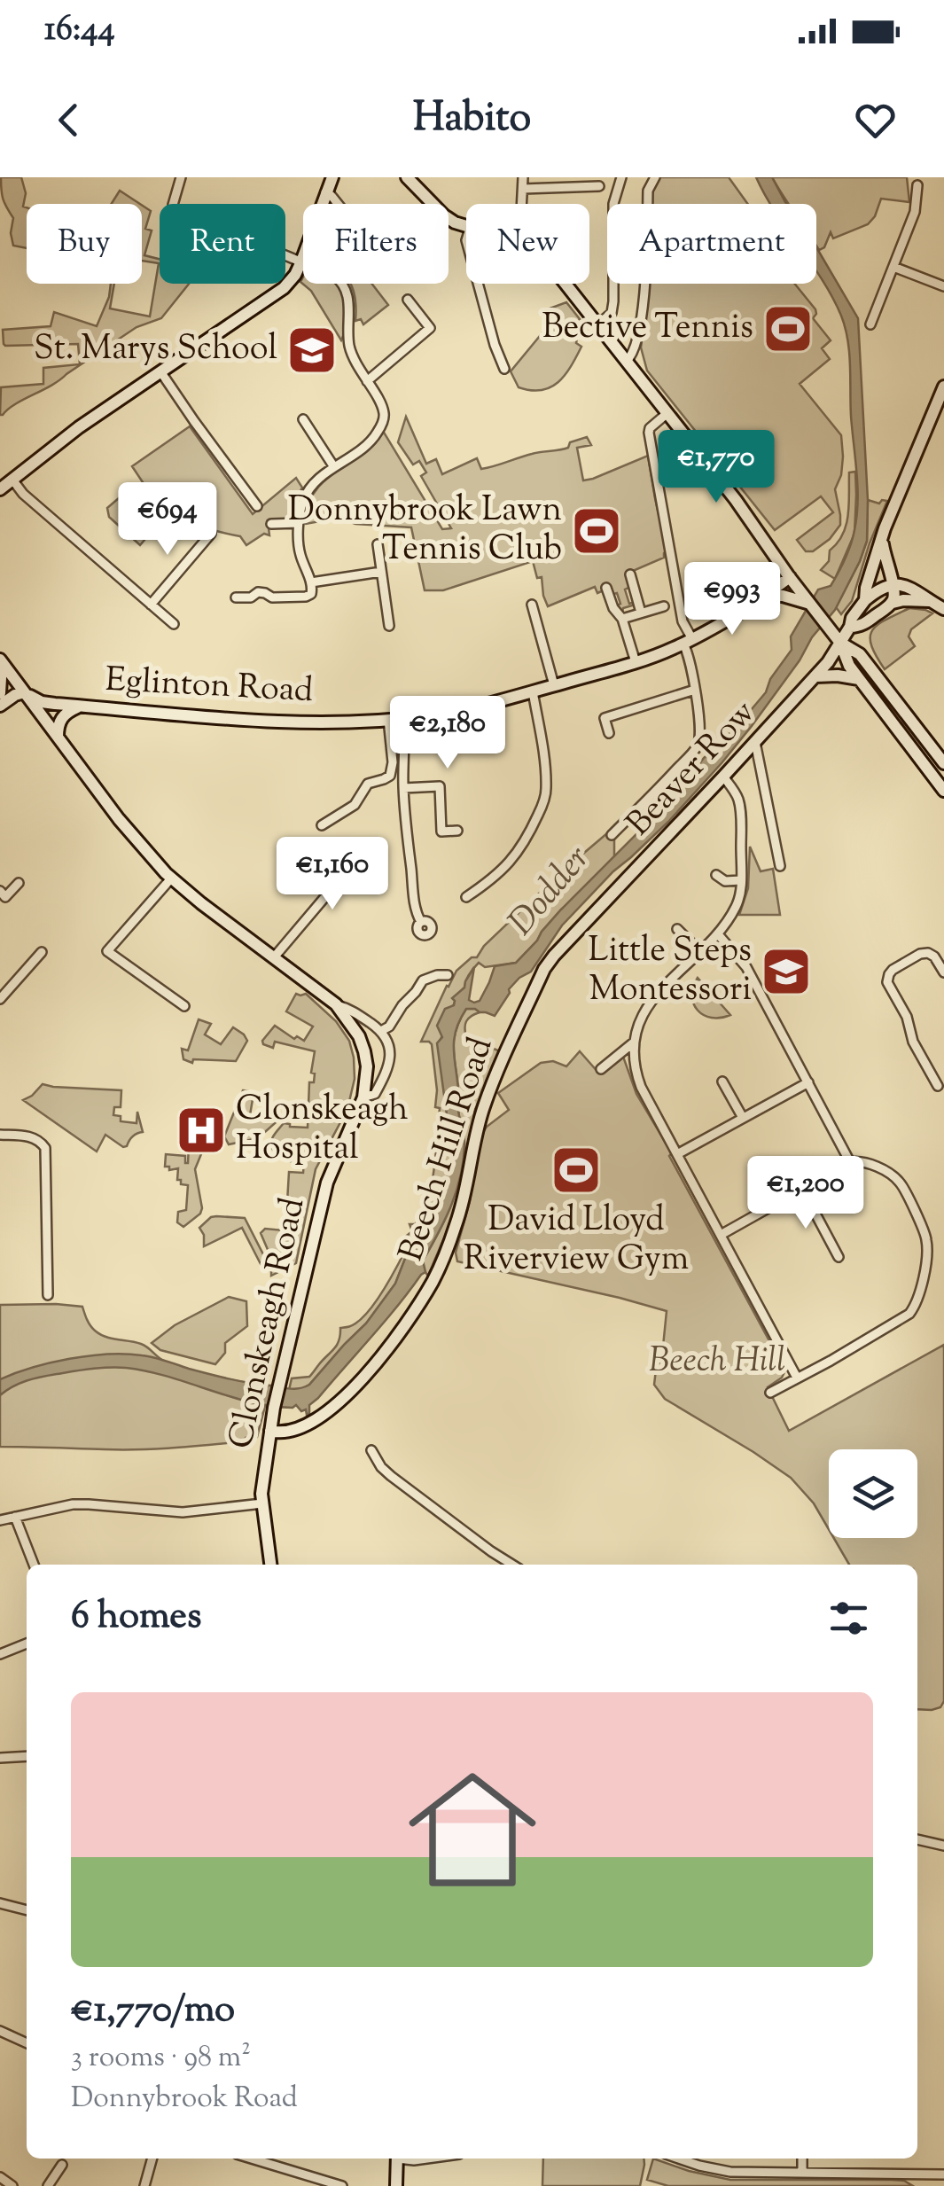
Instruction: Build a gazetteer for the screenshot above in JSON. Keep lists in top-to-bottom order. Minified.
{"streets":{"main road":["Eglinton Road","Beaver Row","Beech Hill Road","Clonskeagh Road"]},"crossings":[["Eglinton Road","Clonskeagh Road"],["Beaver Row","Beech Hill Road"],["Beech Hill Road","Clonskeagh Road"]],"water":["Dodder"],"parks":["Beech Hill"],"places":{"sports":["Bective Tennis","Donnybrook Lawn Tennis Club","David Lloyd Riverview Gym"],"school or university":["St. Marys School","Little Steps Montessori"],"hospital":["Clonskeagh Hospital"]},"page":{"status":"16:44","header":"Habito","chip":["Buy","Rent","Filters","New","Apartment"],"price":["€1,770","€694","€993","€2,180","€1,160","€1,200"],"heading":"6 homes","list":[{"name":"€1,770/mo","note":"3 rooms · 98 m² · Donnybrook Road"}]}}
